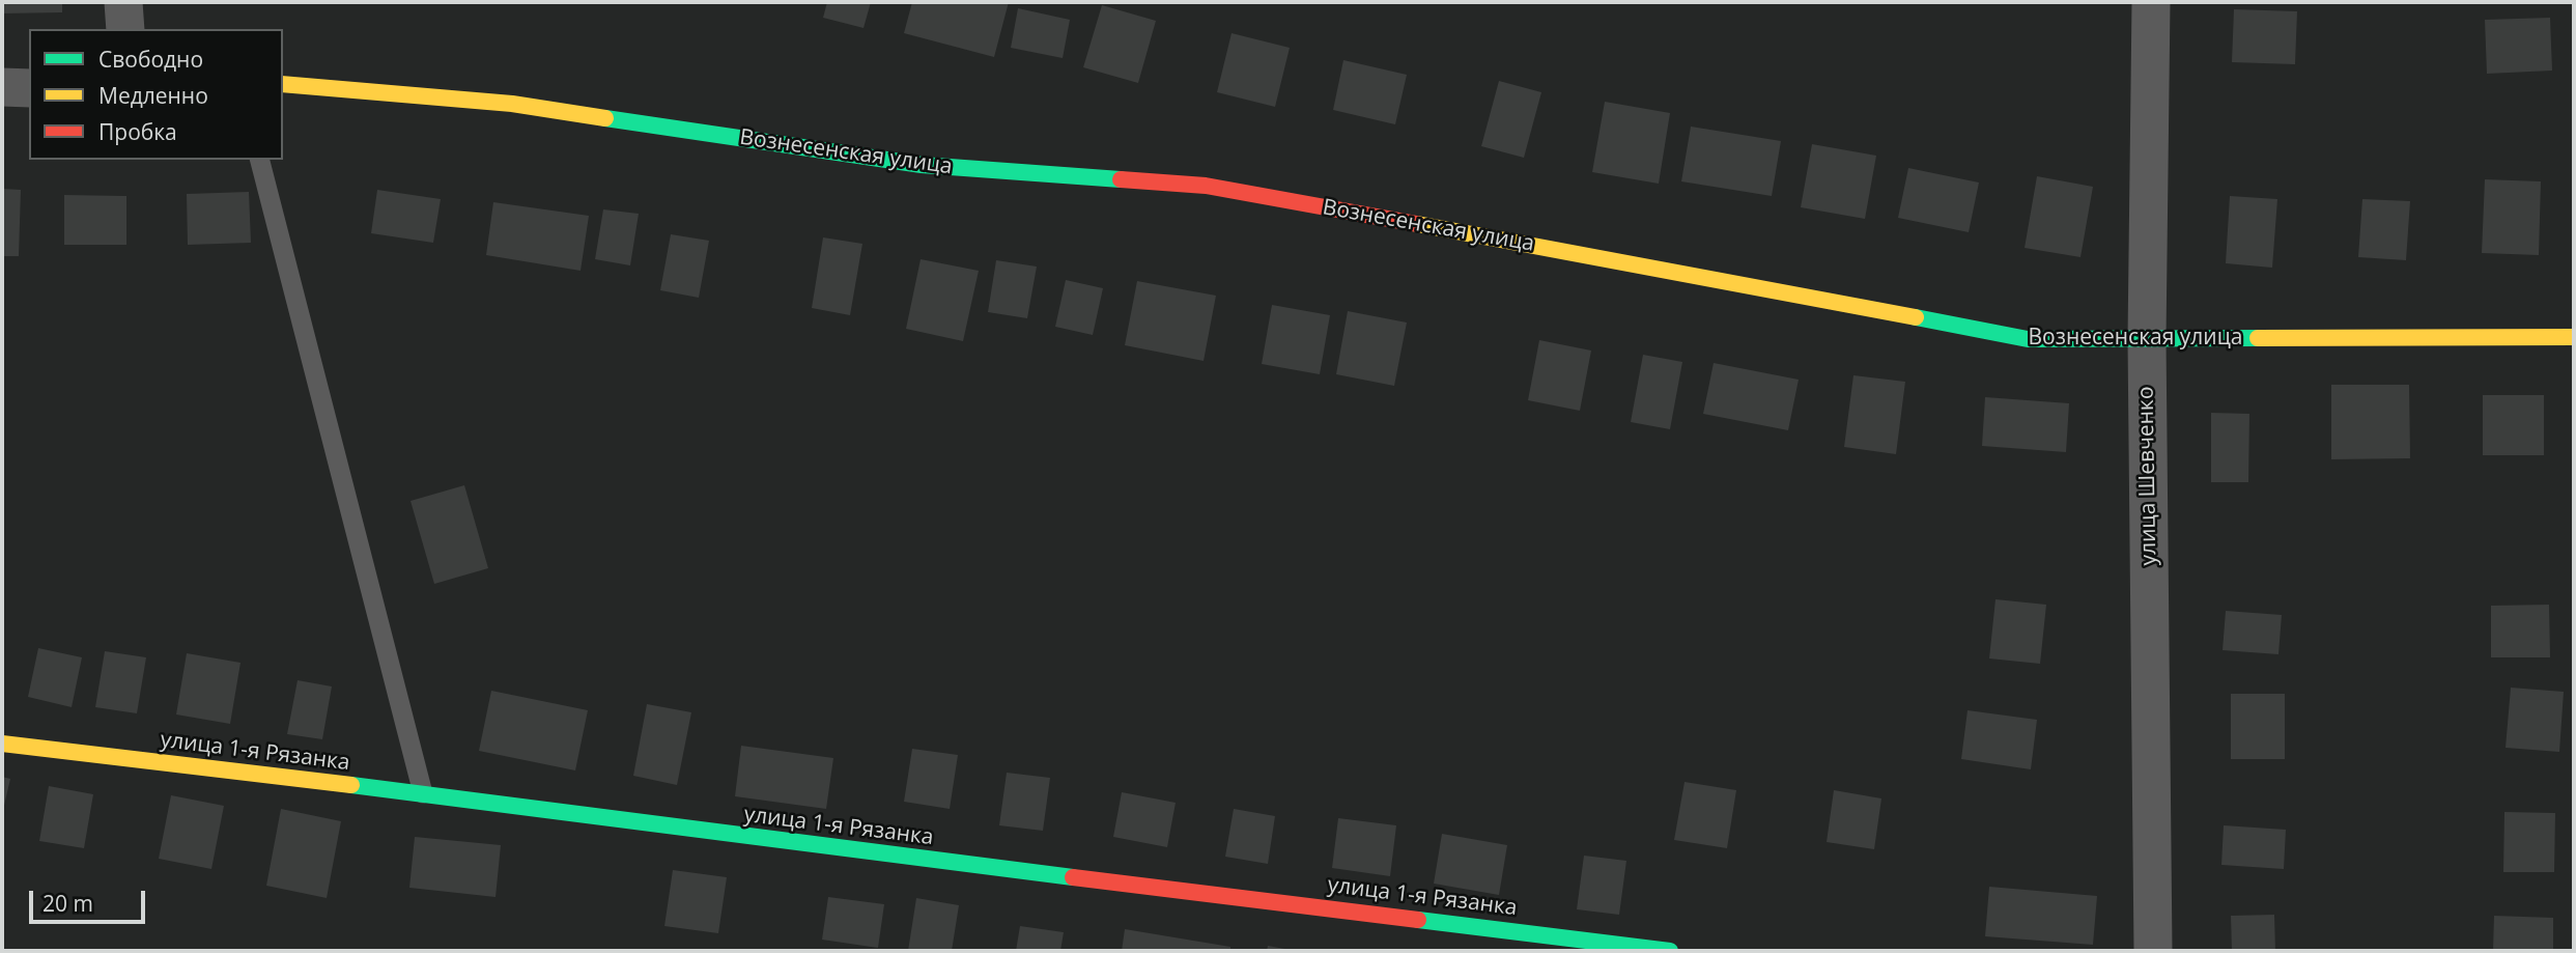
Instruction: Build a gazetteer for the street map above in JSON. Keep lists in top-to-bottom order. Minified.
{"streets":{"street":["Вознесенская улица","улица Шевченко","улица 1-я Рязанка"]},"crossings":[["Вознесенская улица","улица Шевченко"]],"legend":["Свободно","Медленно","Пробка"],"scale_bar":"20 m"}
